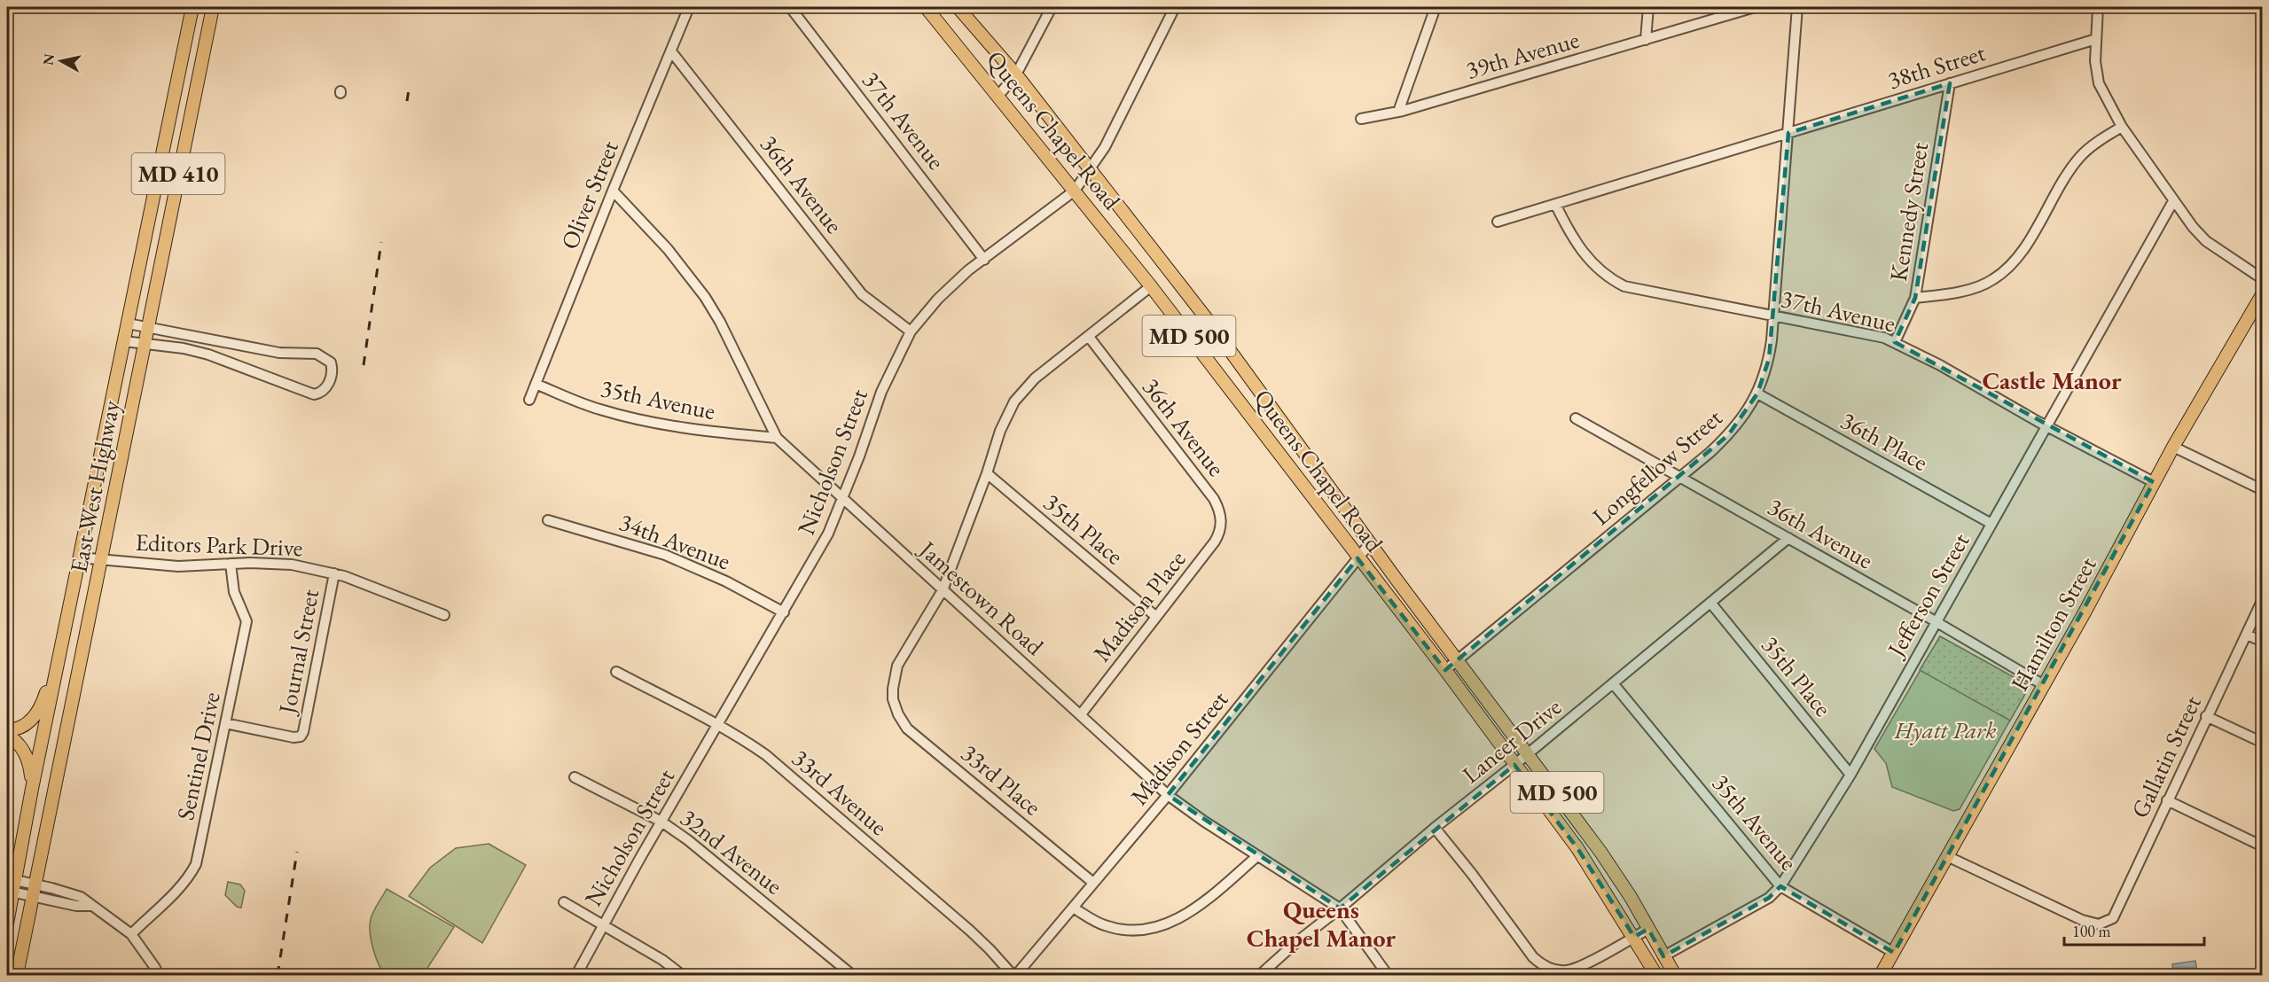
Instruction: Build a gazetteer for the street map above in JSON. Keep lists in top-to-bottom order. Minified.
{"streets":{"main road":["Queens Chapel Road","MD 410","MD 500","East-West Highway","Hamilton Street"],"street":["39th Avenue","38th Street","37th Avenue","36th Avenue","Oliver Street","Kennedy Street","35th Avenue","36th Place","Nicholson Street","Longfellow Street","35th Place","34th Avenue","Editors Park Drive","Jefferson Street","Jamestown Road","Madison Place","Journal Street","Lancer Drive","Madison Street","Sentinel Drive","Gallatin Street","33rd Place","33rd Avenue","32nd Avenue"]},"crossings":[["38th Street","37th Avenue"],["38th Street","Kennedy Street"],["38th Street","Longfellow Street"],["37th Avenue","Kennedy Street"],["37th Avenue","Nicholson Street"],["37th Avenue","Longfellow Street"],["37th Avenue","Jefferson Street"],["37th Avenue","Hamilton Street"],["Queens Chapel Road","Nicholson Street"],["Queens Chapel Road","Longfellow Street"],["Queens Chapel Road","Jefferson Street"],["Queens Chapel Road","Lancer Drive"],["Queens Chapel Road","Madison Street"],["36th Avenue","Oliver Street"],["36th Avenue","Nicholson Street"],["36th Avenue","Longfellow Street"],["36th Avenue","Jefferson Street"],["36th Avenue","Madison Place"],["36th Avenue","Hamilton Street"],["36th Avenue","Lancer Drive"],["Oliver Street","35th Avenue"],["Oliver Street","Jamestown Road"],["35th Avenue","Jefferson Street"],["35th Avenue","Jamestown Road"],["35th Avenue","Hamilton Street"],["35th Avenue","Lancer Drive"],["36th Place","Longfellow Street"],["36th Place","Jefferson Street"],["Nicholson Street","34th Avenue"],["Nicholson Street","Jamestown Road"],["Nicholson Street","33rd Avenue"],["Nicholson Street","32nd Avenue"],["East-West Highway","Editors Park Drive"],["35th Place","Jefferson Street"],["35th Place","Madison Place"],["35th Place","Lancer Drive"],["Editors Park Drive","Journal Street"],["Editors Park Drive","Sentinel Drive"],["Jamestown Road","Madison Place"],["Jamestown Road","Lancer Drive"],["Jamestown Road","Madison Street"],["Jamestown Road","33rd Place"],["Hamilton Street","Gallatin Street"],["Journal Street","Sentinel Drive"],["Madison Street","33rd Place"]],"districts":["Castle Manor","Queens Chapel Manor"],"parks":["Hyatt Park"],"scale_bar":"100 m","north":"left"}
